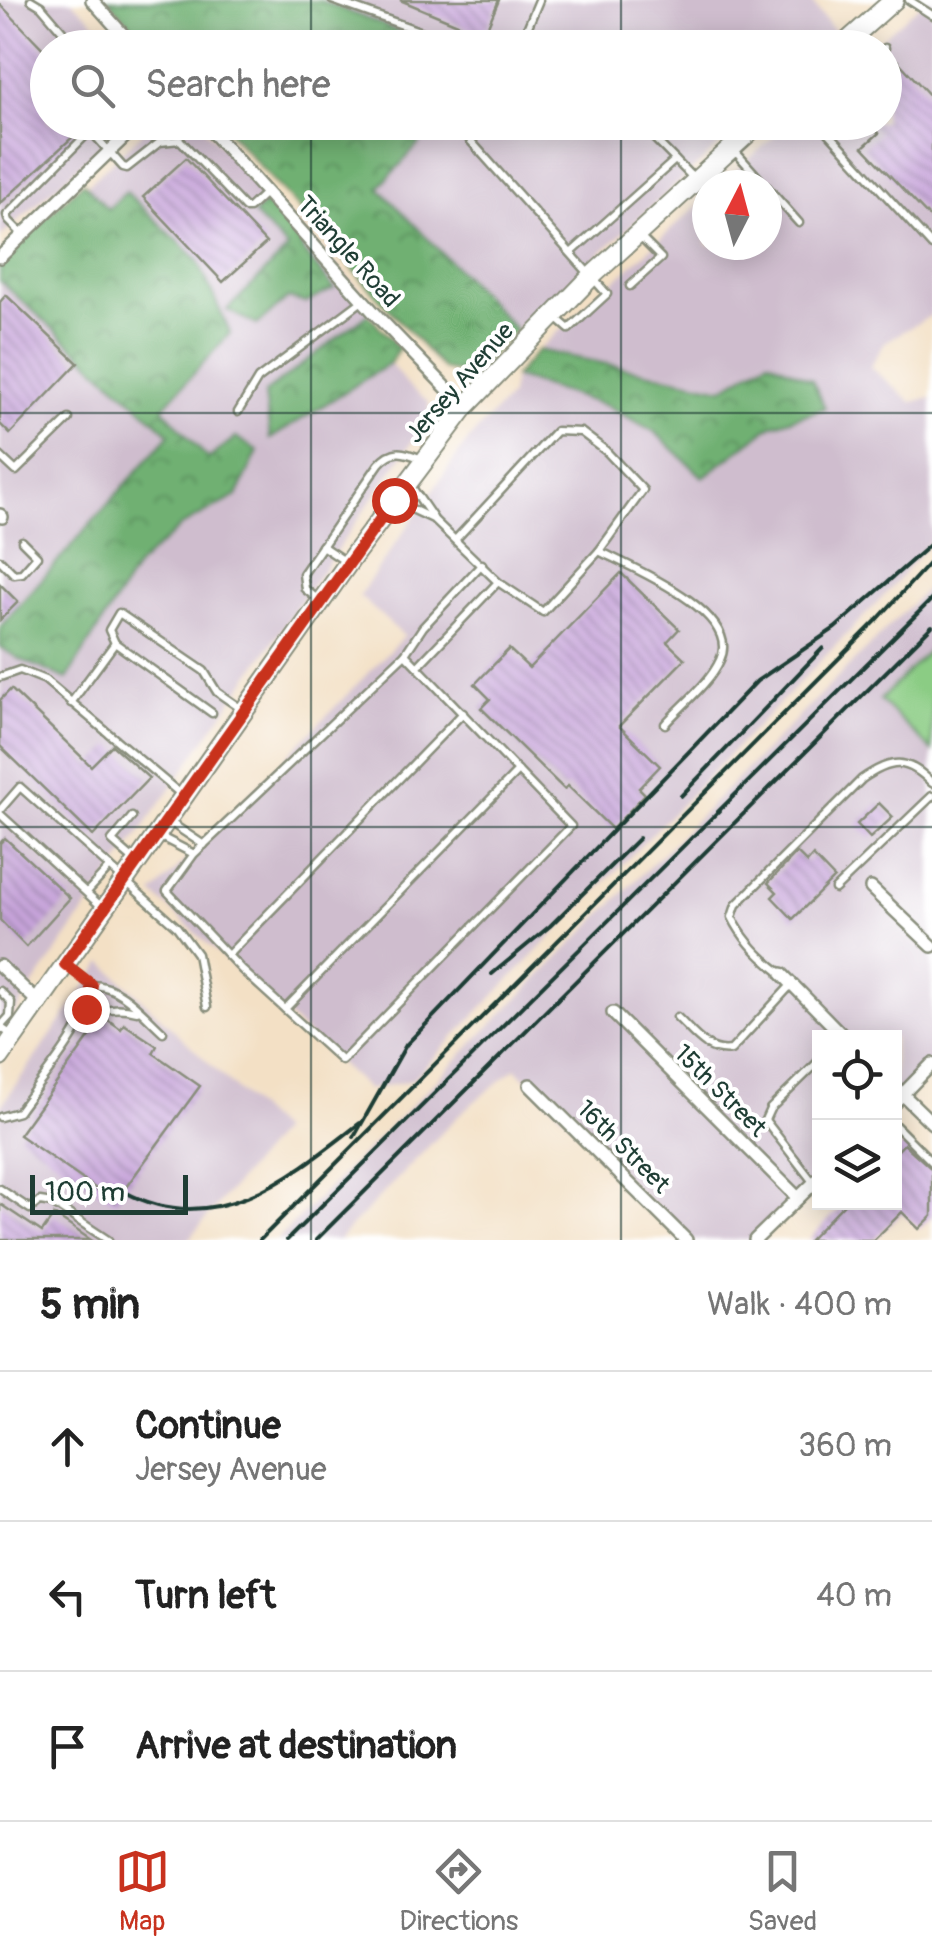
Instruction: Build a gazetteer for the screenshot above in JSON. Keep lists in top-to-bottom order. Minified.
{"streets":{"street":["Triangle Road","Jersey Avenue","15th Street","16th Street"]},"crossings":[["Triangle Road","Jersey Avenue"]],"scale_bar":"100 m","north":"top","page":{"search":"Search here","scale":"100 m","heading":["5 min","Walk · 400 m"],"list":[["Continue","Jersey Avenue","360 m"],["Turn left","40 m"],"Arrive at destination"],"nav":["Map","Directions","Saved"]}}
